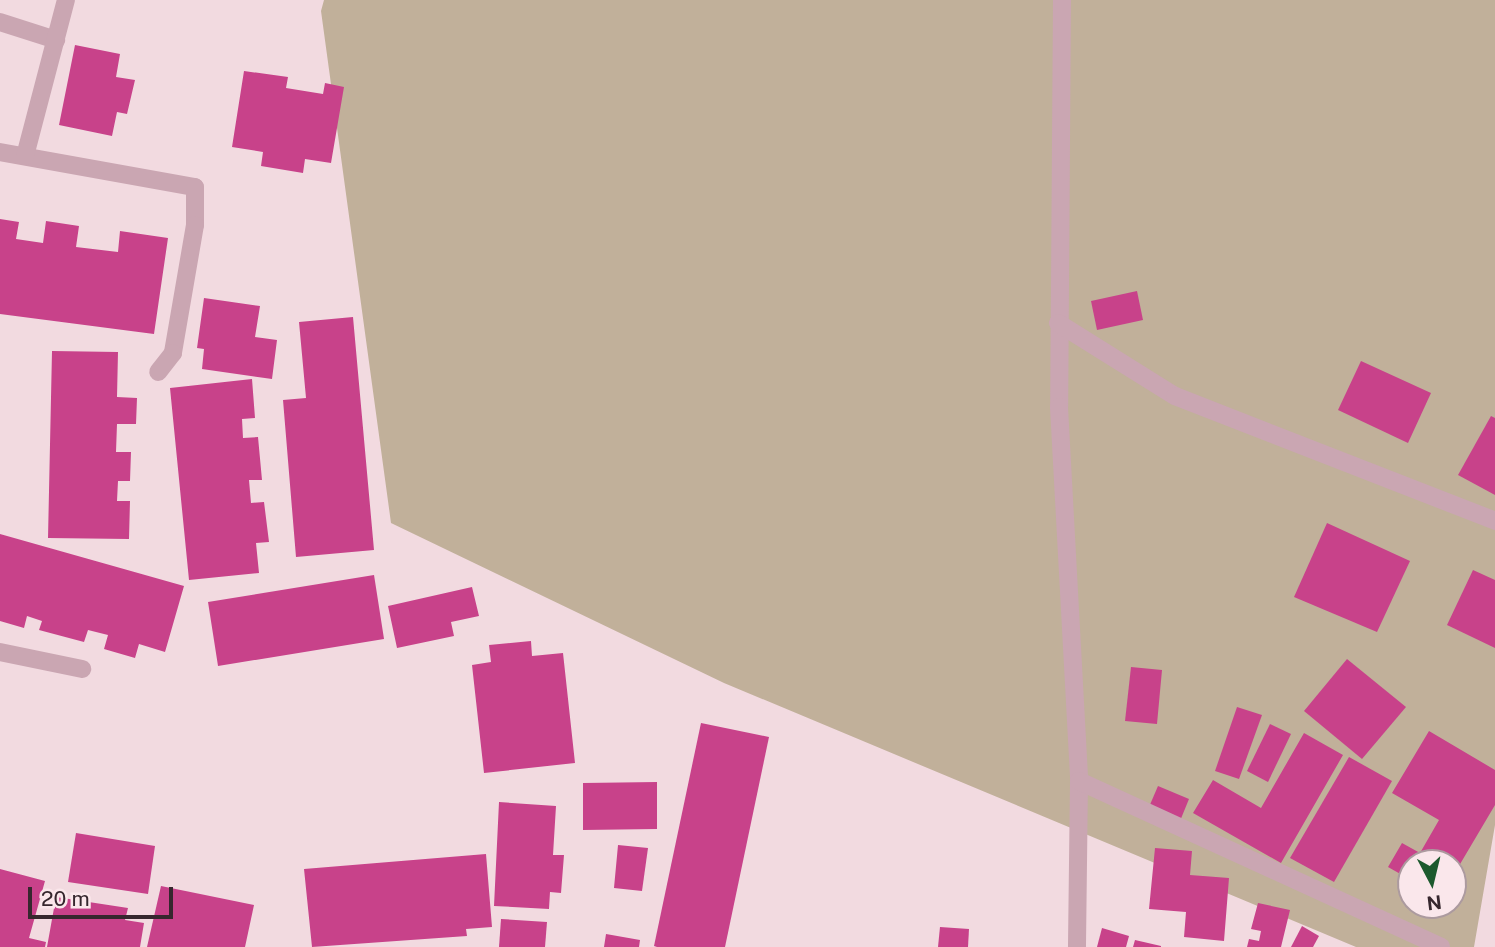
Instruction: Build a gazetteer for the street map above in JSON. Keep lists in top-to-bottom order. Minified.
{"scale_bar":"20 m","north":"bottom"}
